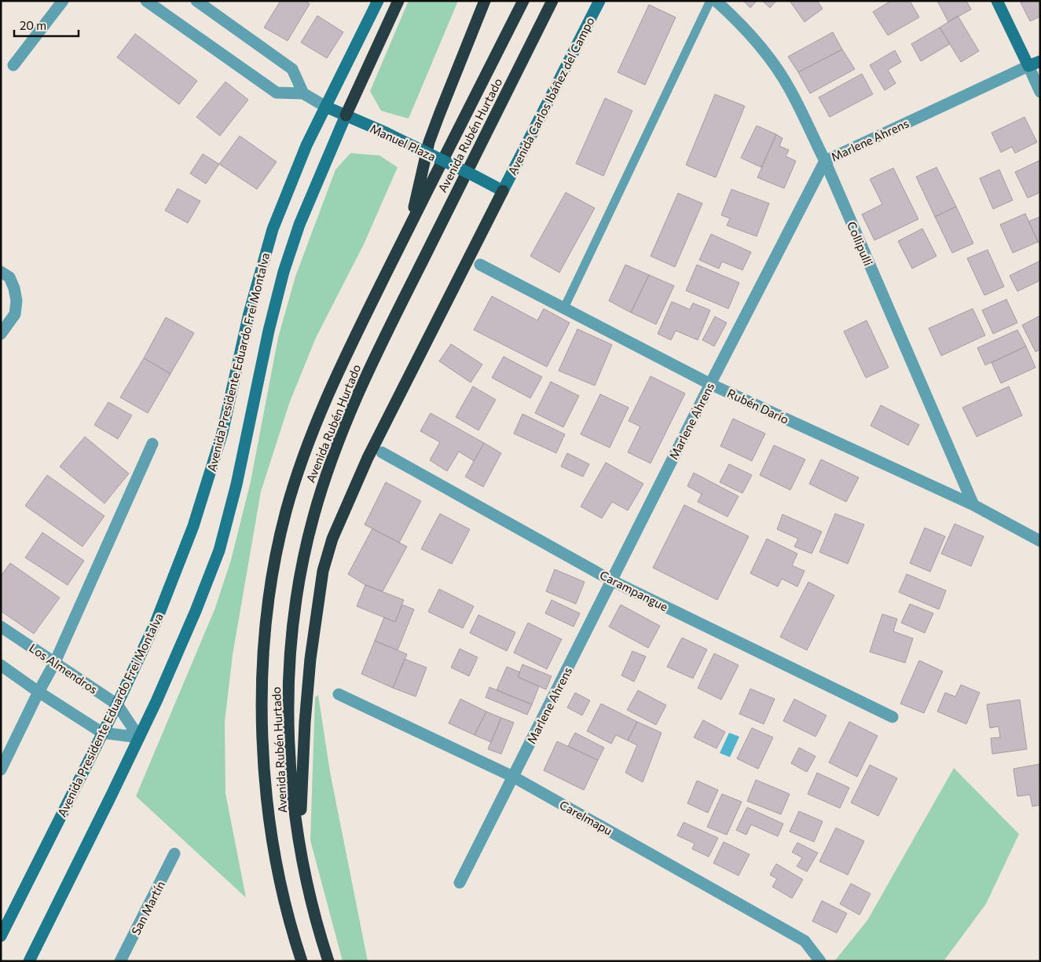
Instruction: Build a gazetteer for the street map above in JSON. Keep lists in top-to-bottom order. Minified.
{"streets":{"highway":["Avenida Rubén Hurtado"],"main road":["Avenida Carlos Ibáñez del Campo","Manuel Plaza","Avenida Presidente Eduardo Frei Montalva"],"street":["Marlene Ahrens","Collipulli","Rubén Darío","Carampangue","Los Almendros","Carelmapu","San Martín"]},"crossings":[["Avenida Carlos Ibáñez del Campo","Manuel Plaza"],["Marlene Ahrens","Collipulli"],["Marlene Ahrens","Rubén Darío"],["Marlene Ahrens","Carampangue"],["Marlene Ahrens","Carelmapu"],["Manuel Plaza","Avenida Presidente Eduardo Frei Montalva"],["Collipulli","Rubén Darío"],["Avenida Presidente Eduardo Frei Montalva","Los Almendros"]],"scale_bar":"20 m"}
